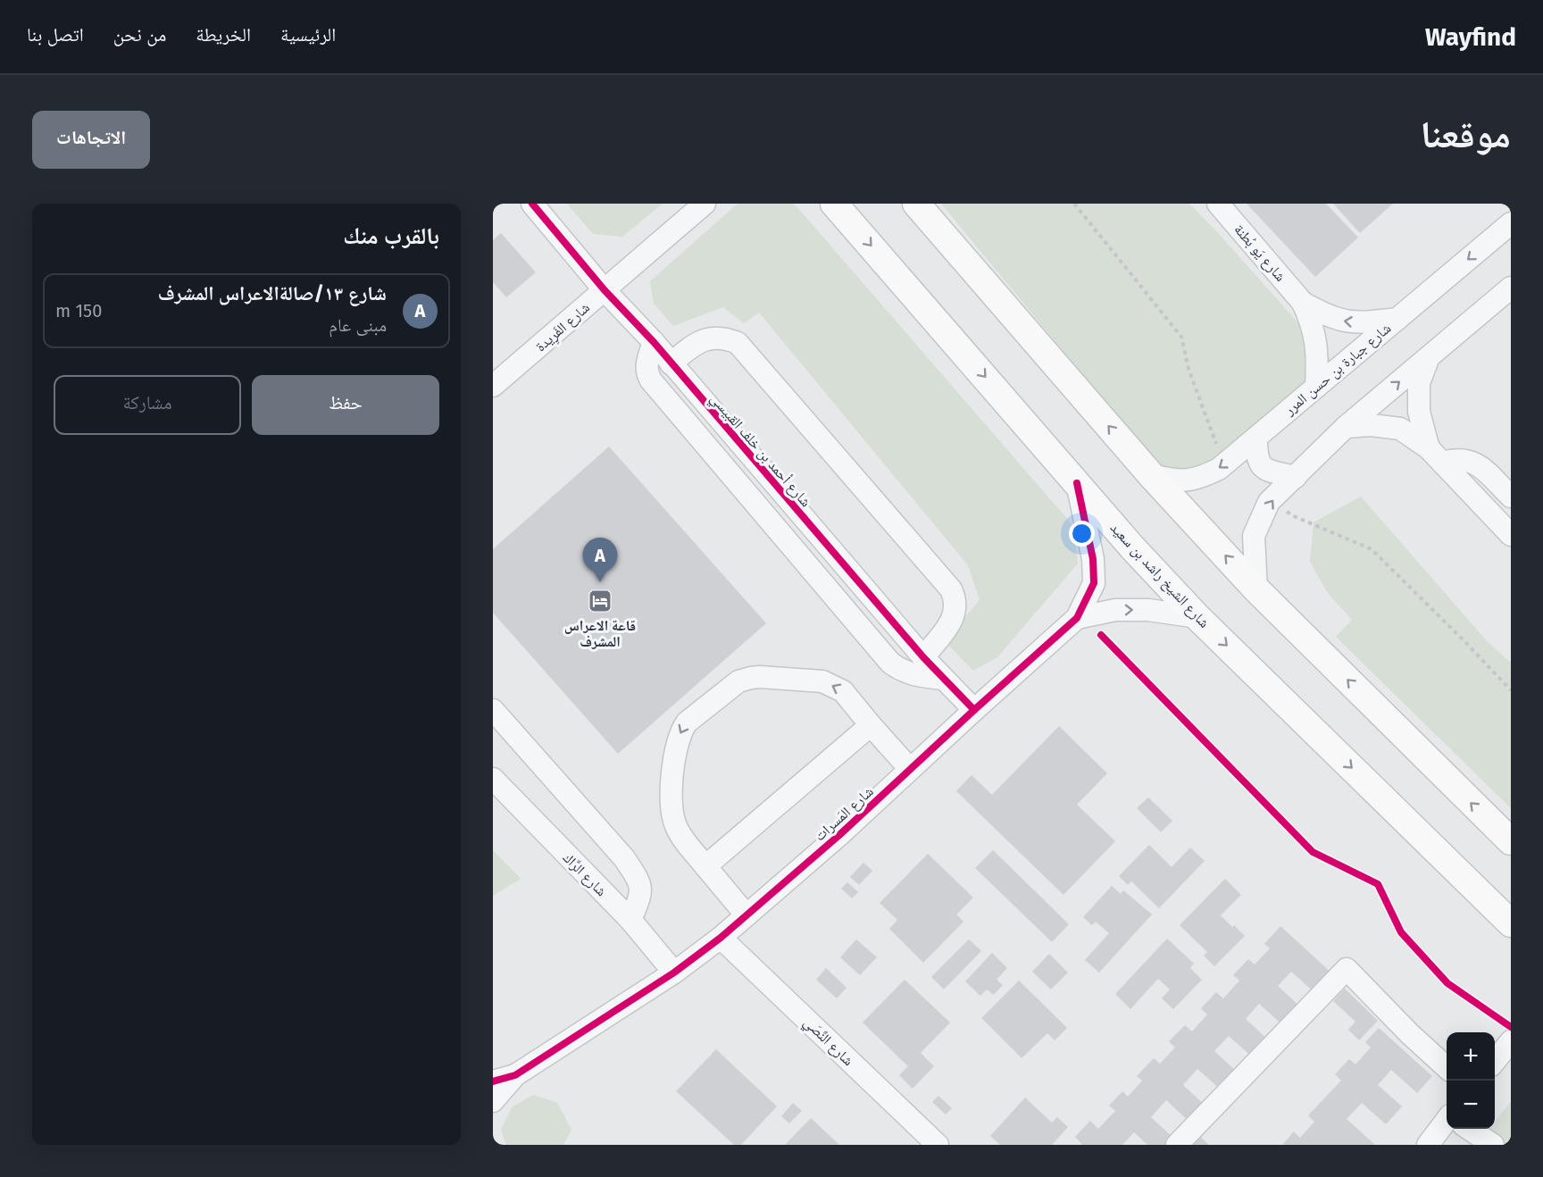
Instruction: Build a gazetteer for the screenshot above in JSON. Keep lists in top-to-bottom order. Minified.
{"streets":{"main road":["شارع الشيخ راشد بن سعيد"],"street":["شارع يَو بُطنة","شارع الفَرِيدة","شارع جبارة بن حسن المرر","شارع أحمد بن خلف القبيسي","شارع المَسرات","شارع الرَّاك","شارع النِّصَي"]},"crossings":[["شارع يَو بُطنة","شارع جبارة بن حسن المرر"],["شارع الفَرِيدة","شارع أحمد بن خلف القبيسي"],["شارع أحمد بن خلف القبيسي","شارع المَسرات"],["شارع الشيخ راشد بن سعيد","شارع المَسرات"],["شارع المَسرات","شارع الرَّاك"],["شارع المَسرات","شارع النِّصَي"]],"places":{"hotel":["قاعة الاعراس المشرف"]},"page":{"header":"Wayfind","nav":["الرئيسية","الخريطة","من نحن","اتصل بنا"],"title":"موقعنا","buttons":["الاتجاهات",["حفظ","مشاركة"]],"heading":"بالقرب منك","list":[{"mark":"A","name":"شارع ١٣/صالةالاعراس المشرف","note":"مبنى عام","value":"150 m"}],"pins":"A","map_buttons":["+","−"]}}
